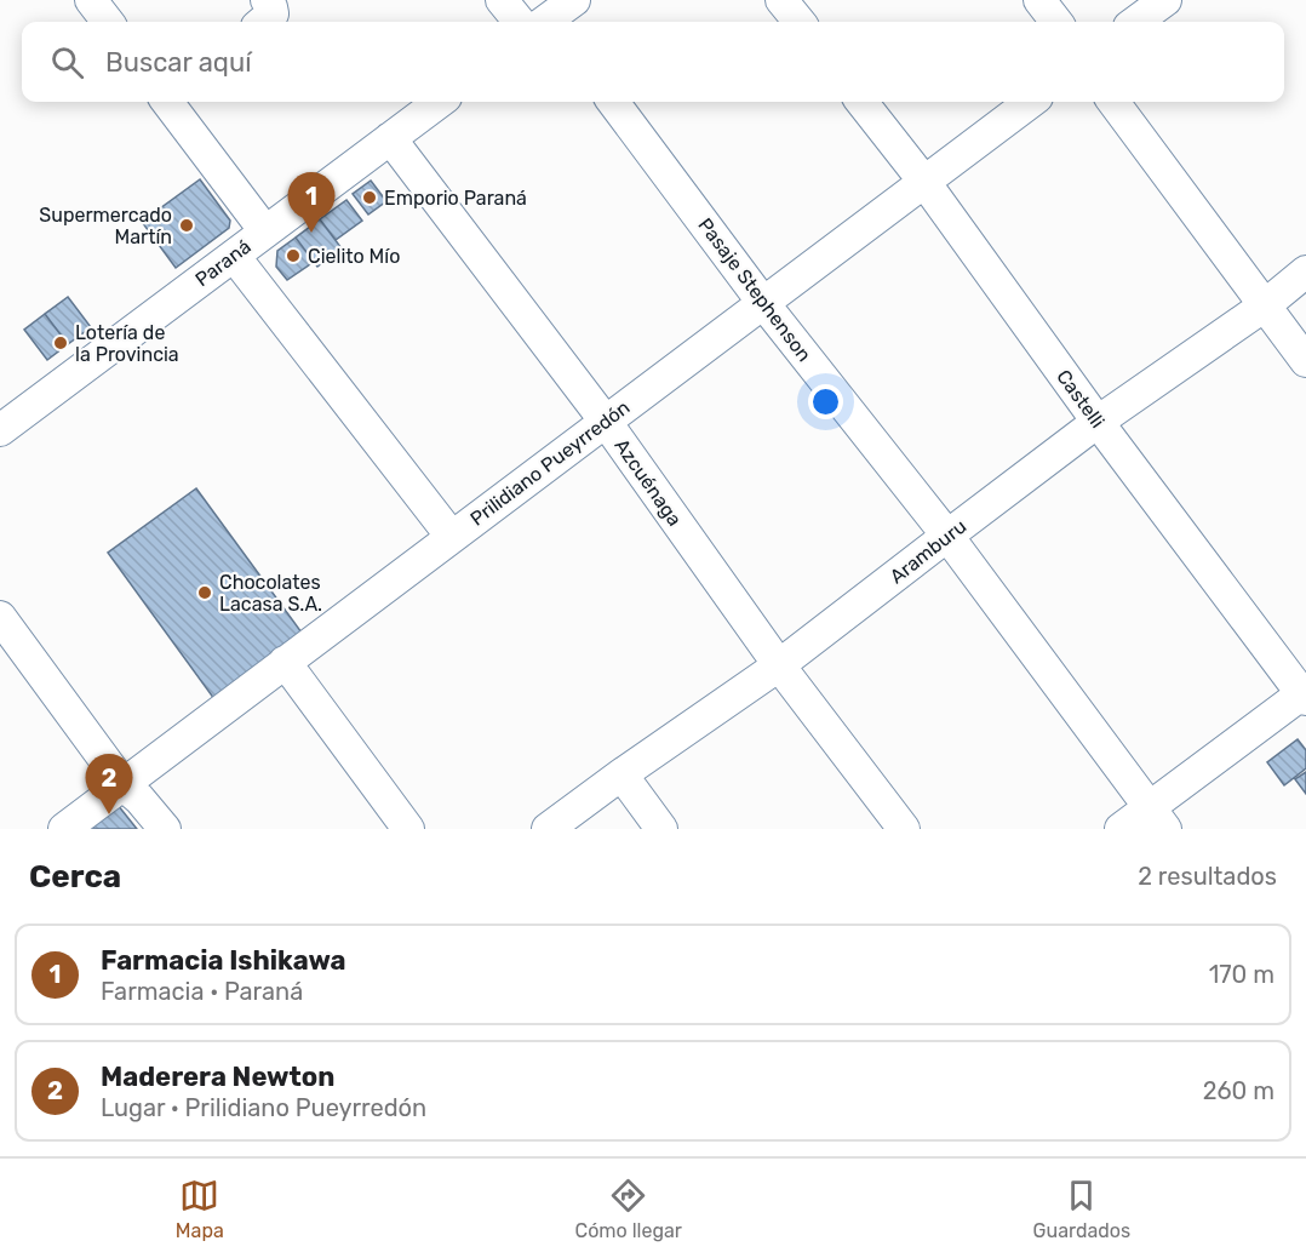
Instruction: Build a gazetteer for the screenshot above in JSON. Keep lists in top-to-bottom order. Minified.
{"streets":{"street":["Paraná","Pasaje Stephenson","Castelli","Prilidiano Pueyrredón","Azcuénaga","Aramburu"]},"crossings":[["Paraná","Azcuénaga"],["Pasaje Stephenson","Prilidiano Pueyrredón"],["Pasaje Stephenson","Aramburu"],["Castelli","Prilidiano Pueyrredón"],["Castelli","Aramburu"],["Prilidiano Pueyrredón","Azcuénaga"],["Azcuénaga","Aramburu"]],"places":["Emporio Paraná","Supermercado Martín","Cielito Mío","Lotería de la Provincia","Chocolates Lacasa S.A."],"page":{"search":"Buscar aquí","pins":["1","2"],"heading":["Cerca","2 resultados"],"list":[{"mark":"1","name":"Farmacia Ishikawa","note":"Farmacia · Paraná","value":"170 m"},{"mark":"2","name":"Maderera Newton","note":"Lugar · Prilidiano Pueyrredón","value":"260 m"}],"nav":["Mapa","Cómo llegar","Guardados"]}}
